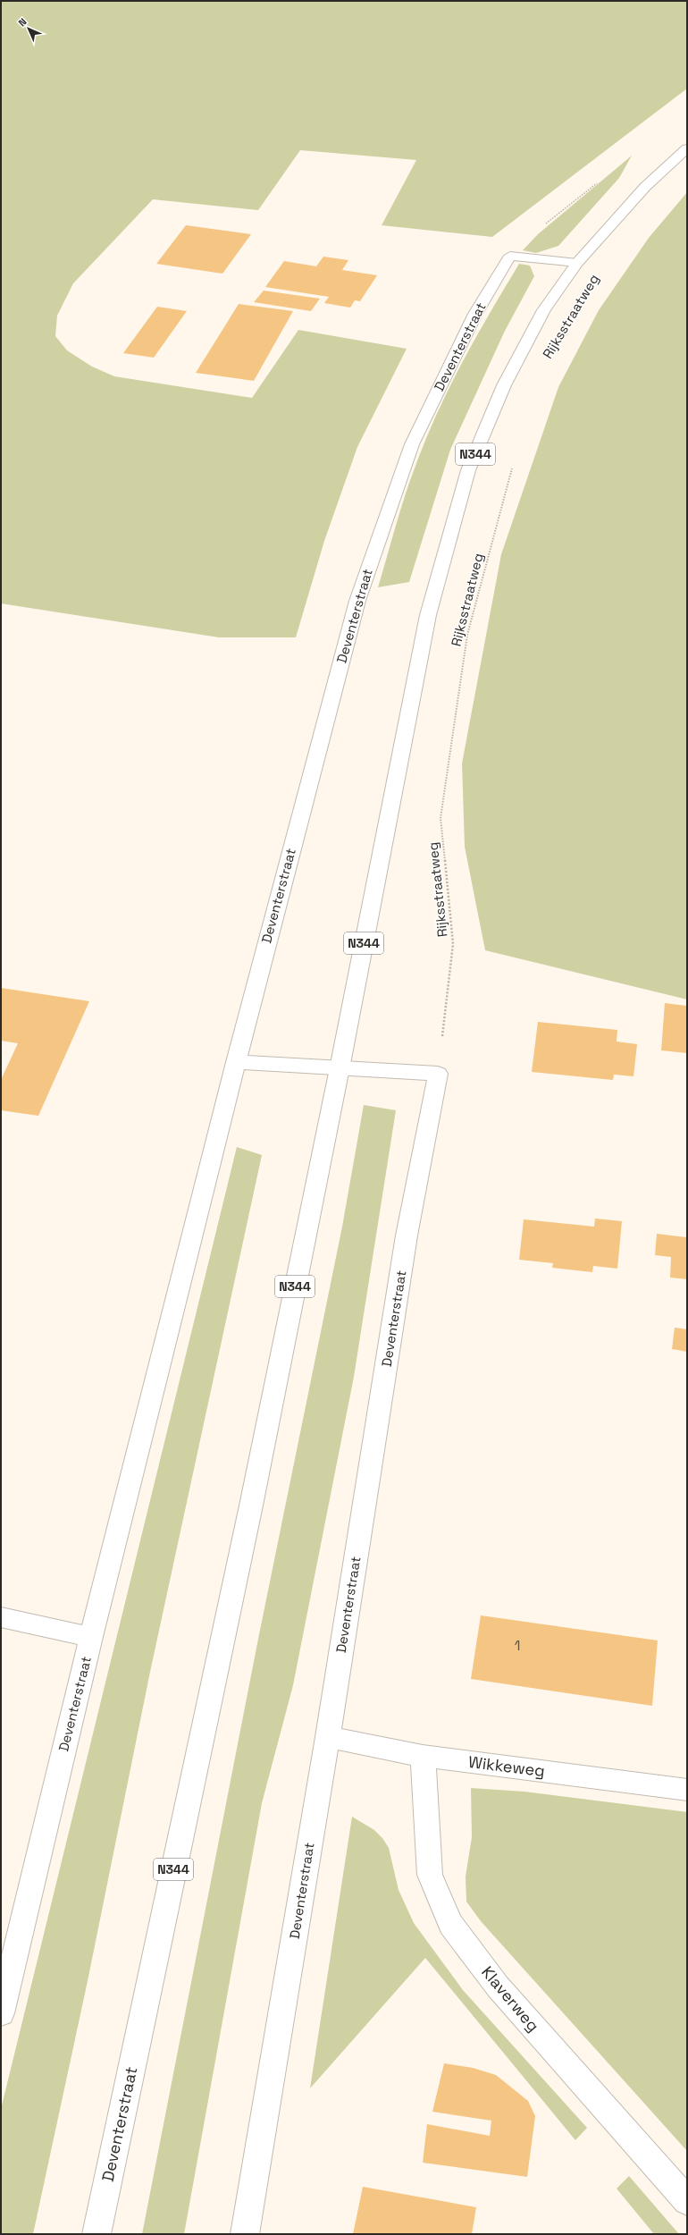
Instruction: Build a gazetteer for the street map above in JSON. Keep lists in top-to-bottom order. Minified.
{"streets":{"street":["Deventerstraat","N344","Wikkeweg","Klaverweg"],"path":["Rijksstraatweg"]},"crossings":[["Rijksstraatweg","Deventerstraat"],["Deventerstraat","Wikkeweg"],["Wikkeweg","Klaverweg"]],"house_numbers":["1"],"north":"top left"}
